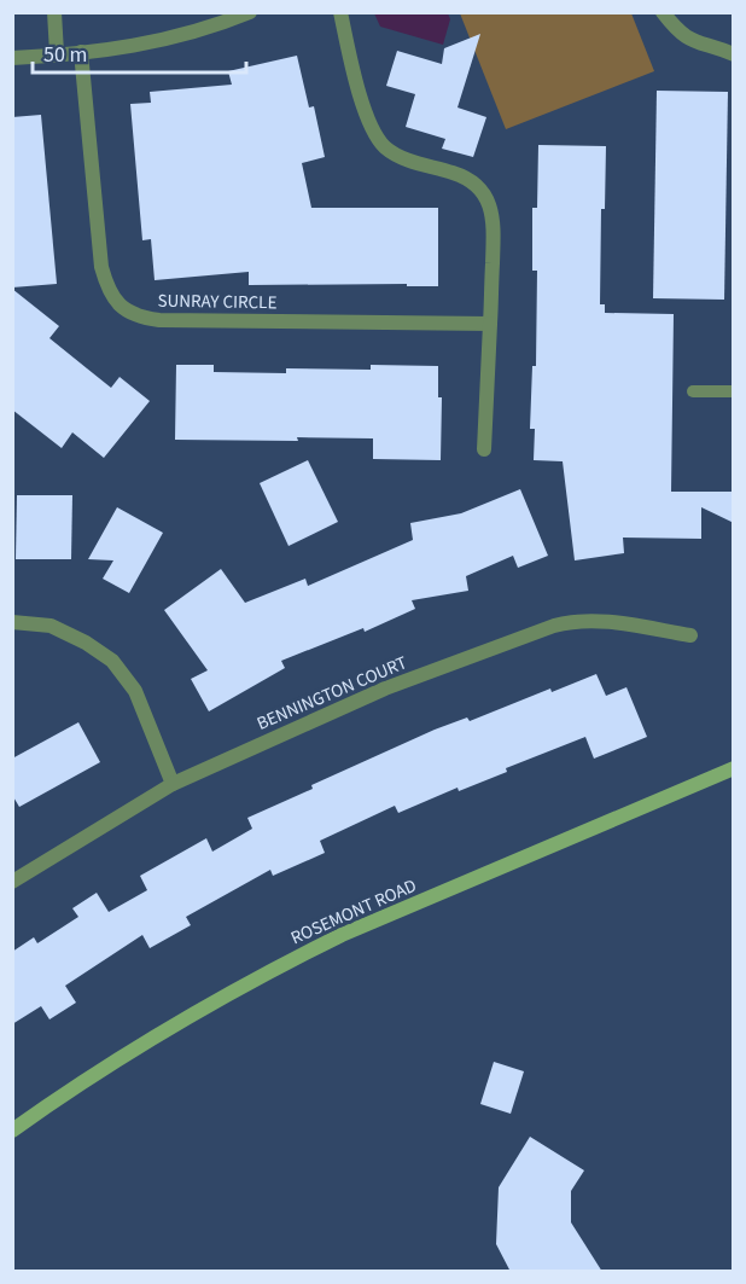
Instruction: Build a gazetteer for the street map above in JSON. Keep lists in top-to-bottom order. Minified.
{"streets":{"main road":["ROSEMONT ROAD"],"street":["SUNRAY CIRCLE","BENNINGTON COURT"]},"scale_bar":"50 m"}
